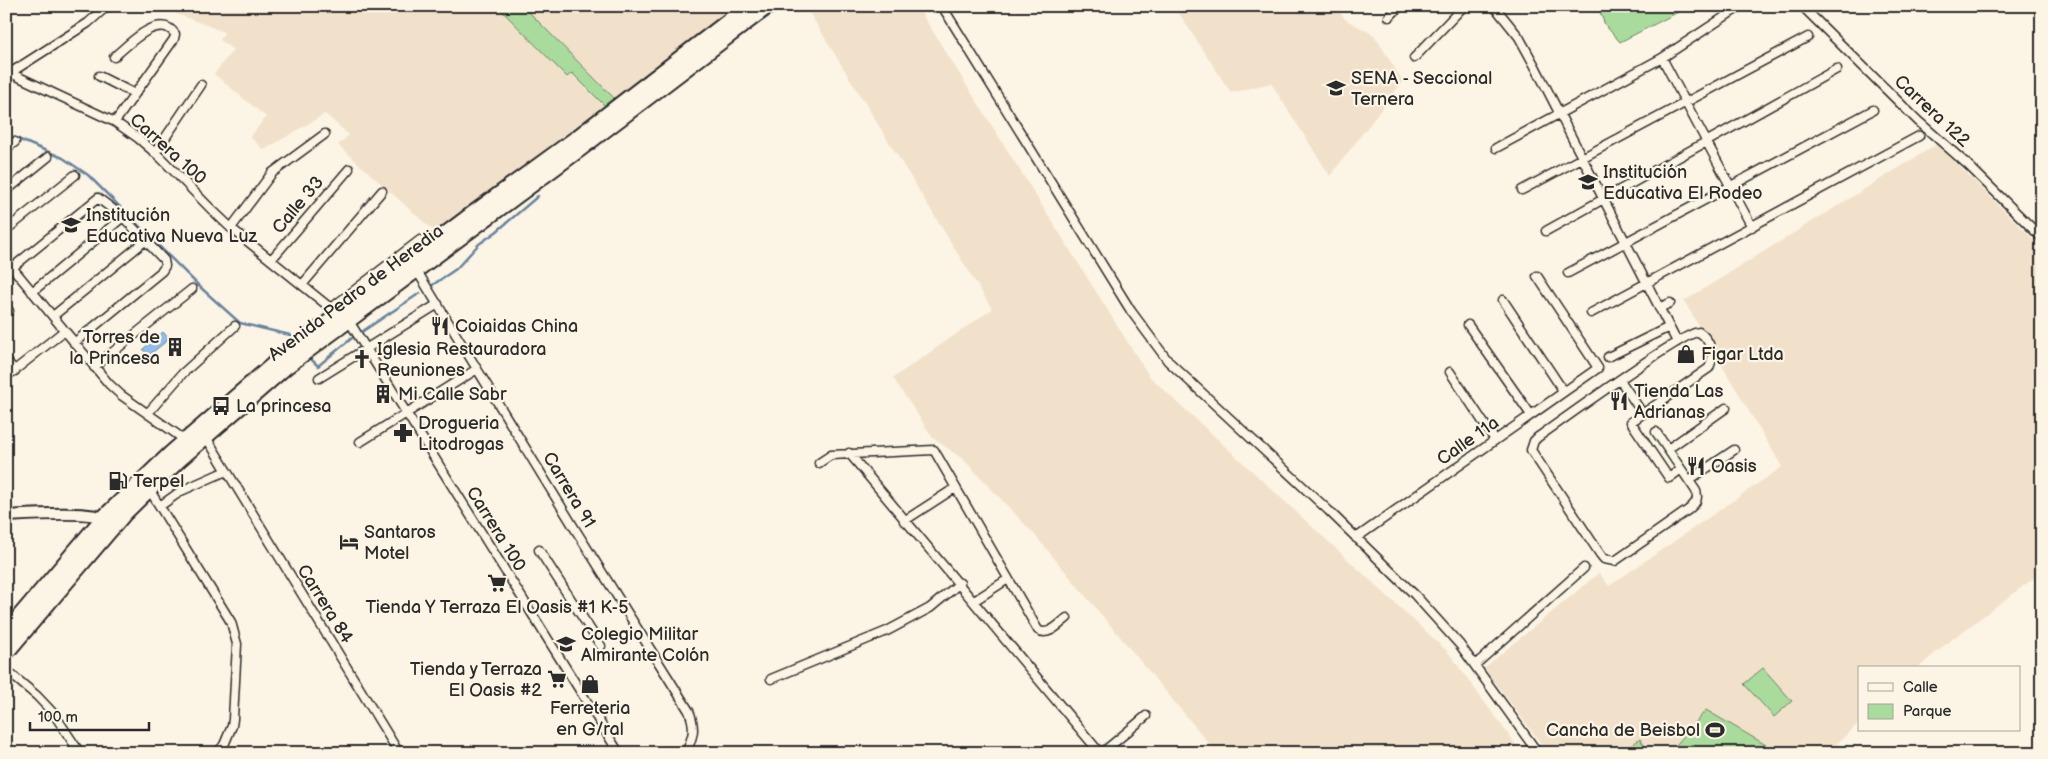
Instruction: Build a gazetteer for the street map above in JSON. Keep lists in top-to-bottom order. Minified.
{"streets":{"highway":["Avenida Pedro de Heredia"],"street":["Carrera 122","Carrera 100","Calle 33","Calle 11a","Carrera 91","Carrera 84"]},"crossings":[["Carrera 100","Calle 33"],["Carrera 100","Avenida Pedro de Heredia"],["Avenida Pedro de Heredia","Carrera 91"],["Avenida Pedro de Heredia","Carrera 84"]],"places":{"school or university":["SENA - Seccional Ternera","Institución Educativa El Rodeo","Institución Educativa Nueva Luz","Colegio Militar Almirante Colón"],"restaurant":["Coiaidas China","Tienda Las Adrianas","Oasis"],"building":["Torres de la Princesa","Mi Calle Sabr"],"shop":["Figar Ltda","Ferreteria en G/ral"],"church":["Iglesia Restauradora Reuniones"],"bus stop":["La princesa"],"pharmacy":["Drogueria Litodrogas"],"fuel station":["Terpel"],"hotel":["Santaros Motel"],"supermarket":["Tienda Y Terraza El Oasis #1 K-5","Tienda y Terraza El Oasis #2"],"sports":["Cancha de Beisbol"]},"legend":["Calle","Parque"],"scale_bar":"100 m"}
